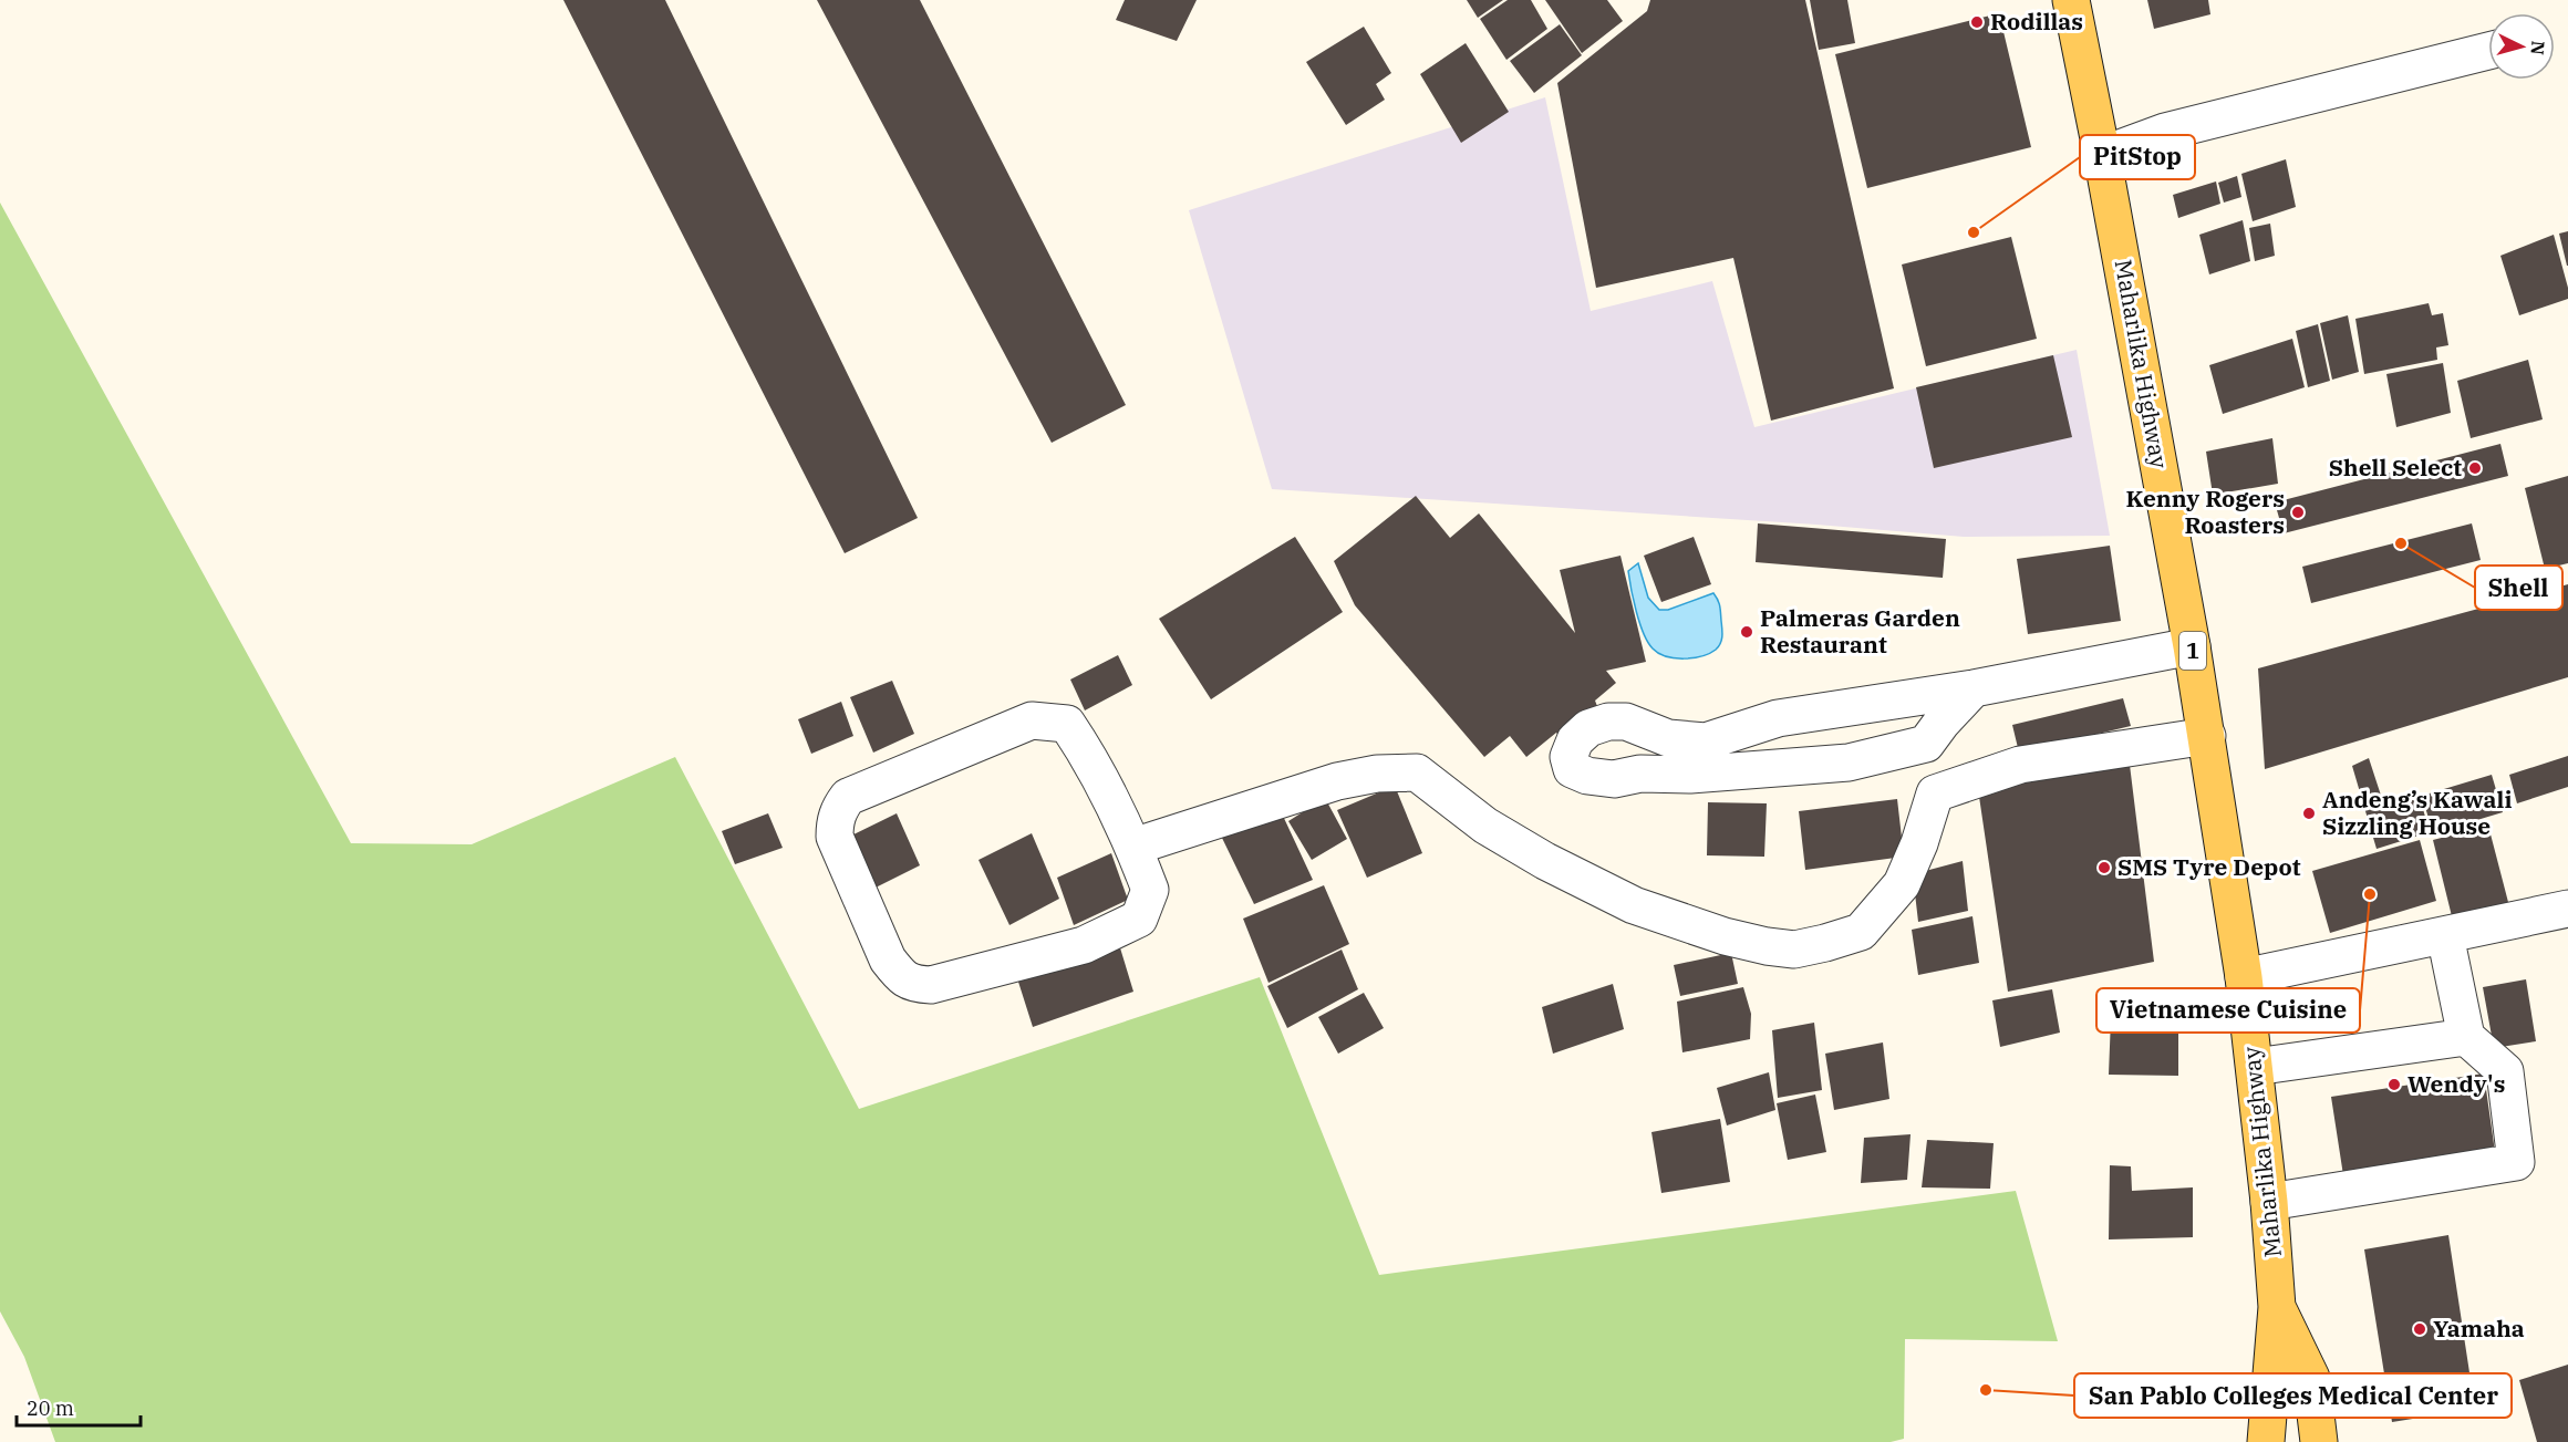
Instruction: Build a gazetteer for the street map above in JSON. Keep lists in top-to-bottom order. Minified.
{"streets":{"main road":["Maharlika Highway","1"]},"places":["Rodillas","PitStop","Shell Select","Kenny Rogers Roasters","Shell","Palmeras Garden Restaurant","Andeng’s Kawali Sizzling House","SMS Tyre Depot","Vietnamese Cuisine","Wendy's","Yamaha","San Pablo Colleges Medical Center"],"scale_bar":"20 m","north":"right"}
